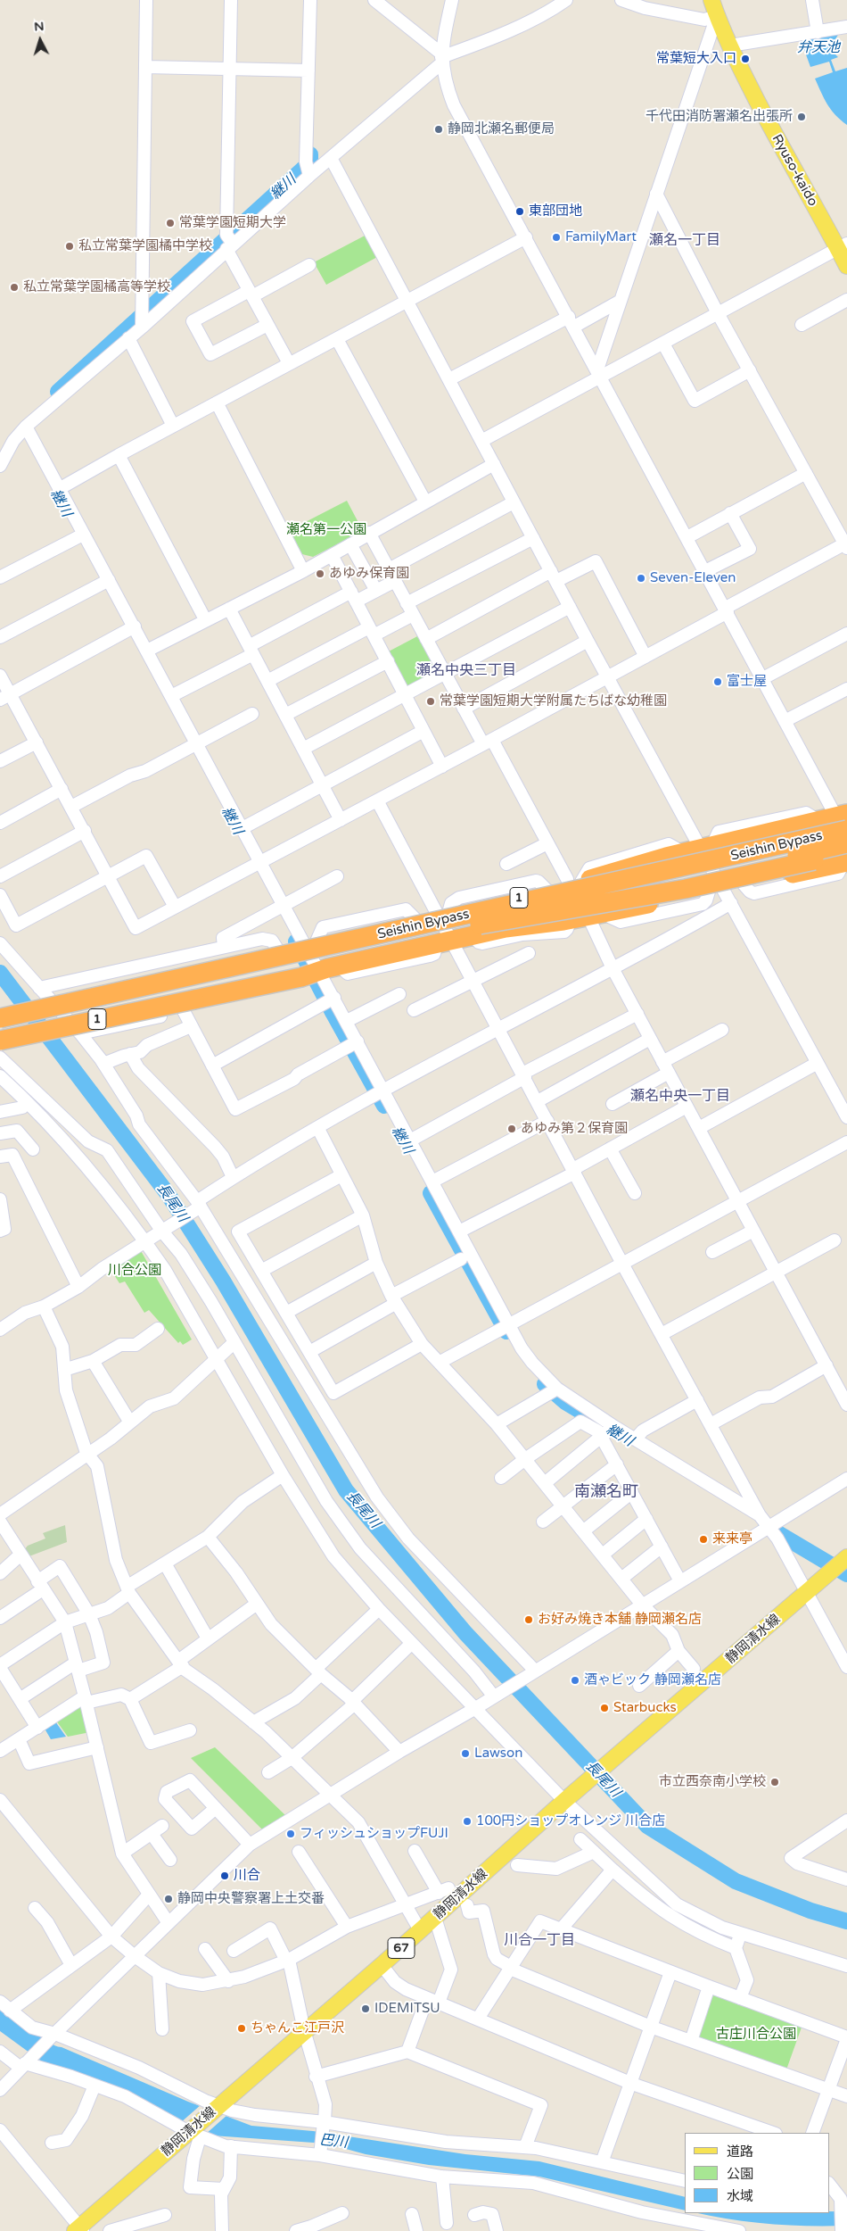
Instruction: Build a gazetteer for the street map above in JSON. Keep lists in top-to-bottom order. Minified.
{"streets":{"highway":["Seishin Bypass","1"],"main road":["Ryuso-kaido","静岡清水線","67"]},"crossings":[["Seishin Bypass","1"]],"districts":["瀬名一丁目","瀬名中央三丁目","瀬名中央一丁目","南瀬名町","川合一丁目"],"water":["弁天池","継川","長尾川","巴川"],"parks":["瀬名第一公園","川合公園","古庄川合公園"],"places":["常葉短大入口","千代田消防署瀬名出張所","静岡北瀬名郵便局","東部団地","常葉学園短期大学","FamilyMart","私立常葉学園橘中学校","私立常葉学園橘高等学校","あゆみ保育園","Seven-Eleven","富士屋","常葉学園短期大学附属たちばな幼稚園","あゆみ第２保育園","来来亭","お好み焼き本舗 静岡瀬名店","酒ゃビック 静岡瀬名店","Starbucks","Lawson","市立西奈南小学校","100円ショップオレンジ 川合店","フィッシュショップFUJI","川合","静岡中央警察署上土交番","IDEMITSU","ちゃんこ江戸沢"],"legend":["道路","公園","水域"],"north":"top"}
